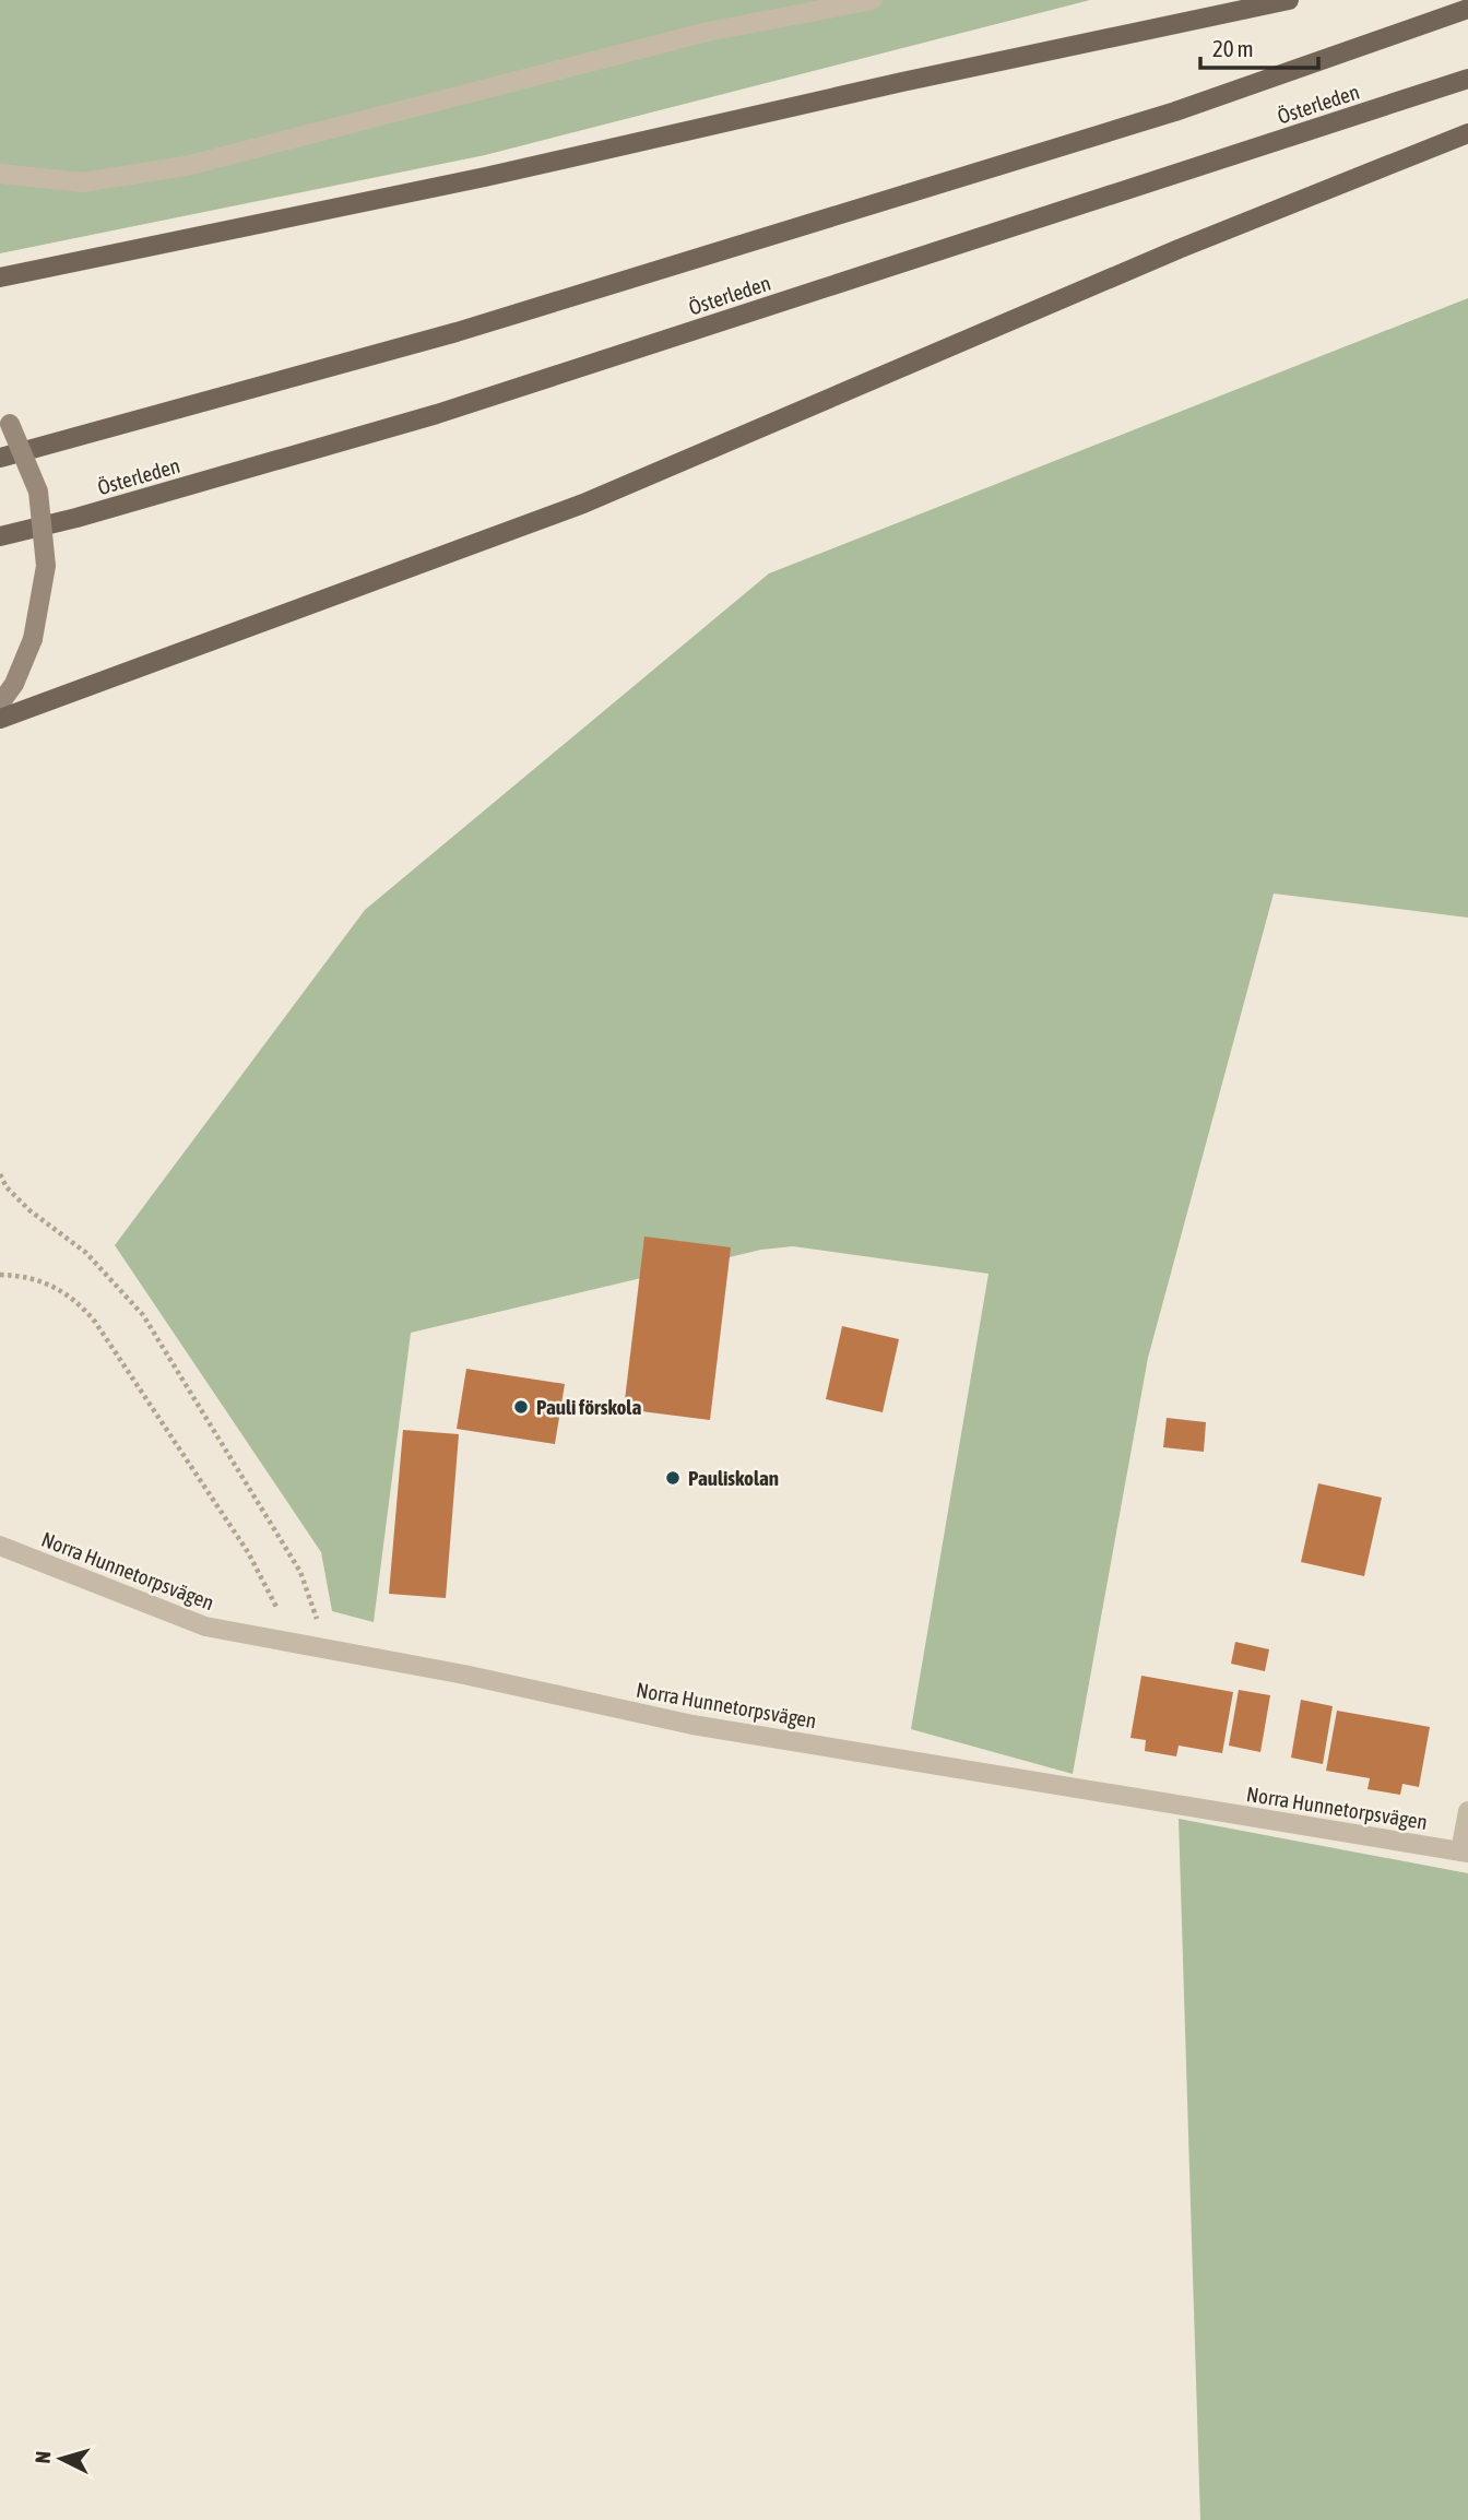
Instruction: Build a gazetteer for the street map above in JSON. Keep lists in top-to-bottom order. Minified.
{"streets":{"main road":["Österleden"],"street":["Norra Hunnetorpsvägen"]},"places":["Pauli förskola","Pauliskolan"],"scale_bar":"20 m","north":"left"}
